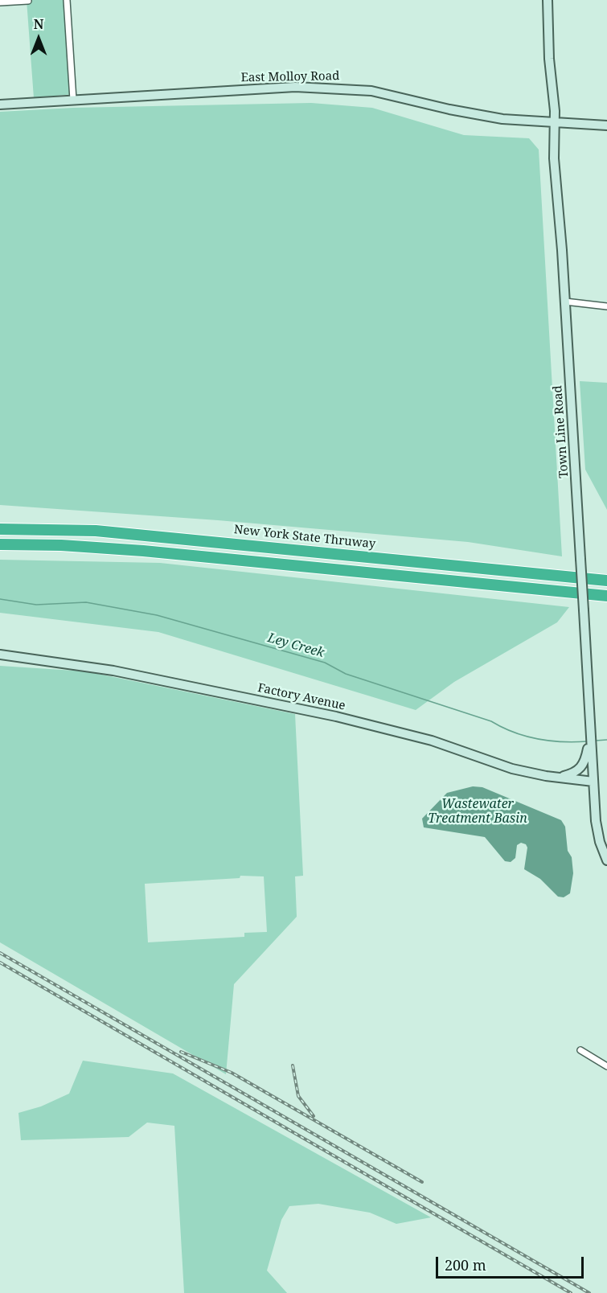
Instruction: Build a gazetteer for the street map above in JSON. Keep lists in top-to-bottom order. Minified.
{"streets":{"highway":["New York State Thruway"],"street":["East Molloy Road","Town Line Road","Factory Avenue"]},"crossings":[["East Molloy Road","Town Line Road"]],"water":["Ley Creek","Wastewater Treatment Basin"],"scale_bar":"200 m","north":"top"}
